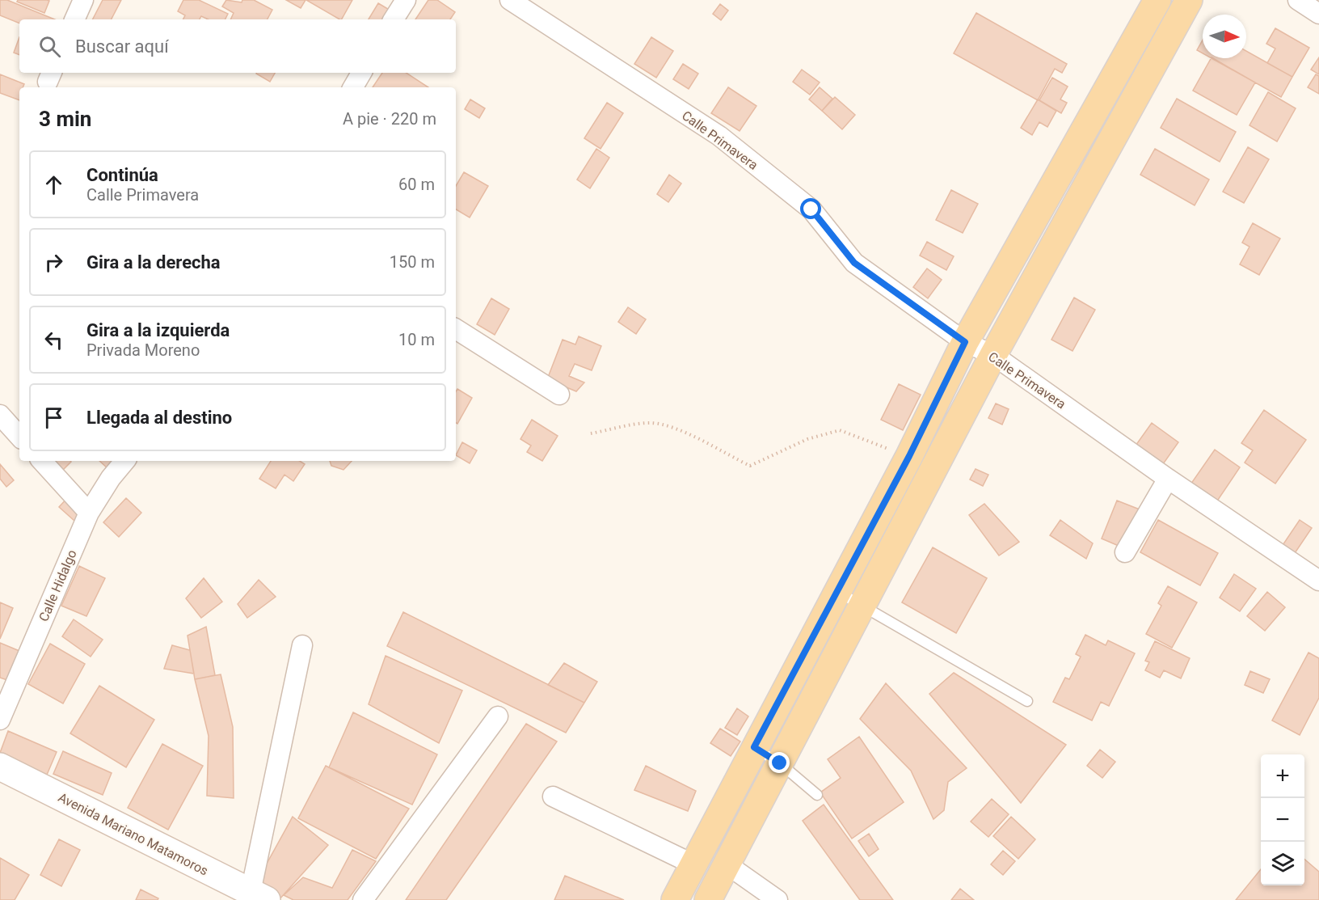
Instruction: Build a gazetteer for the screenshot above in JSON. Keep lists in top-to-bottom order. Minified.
{"streets":{"street":["Calle Primavera","Calle Hidalgo","Avenida Mariano Matamoros"]},"north":"right","page":{"search":"Buscar aquí","heading":["3 min","A pie · 220 m"],"list":[["Continúa","Calle Primavera","60 m"],["Gira a la derecha","150 m"],["Gira a la izquierda","Privada Moreno","10 m"],"Llegada al destino"],"map_buttons":["+","−"]}}
